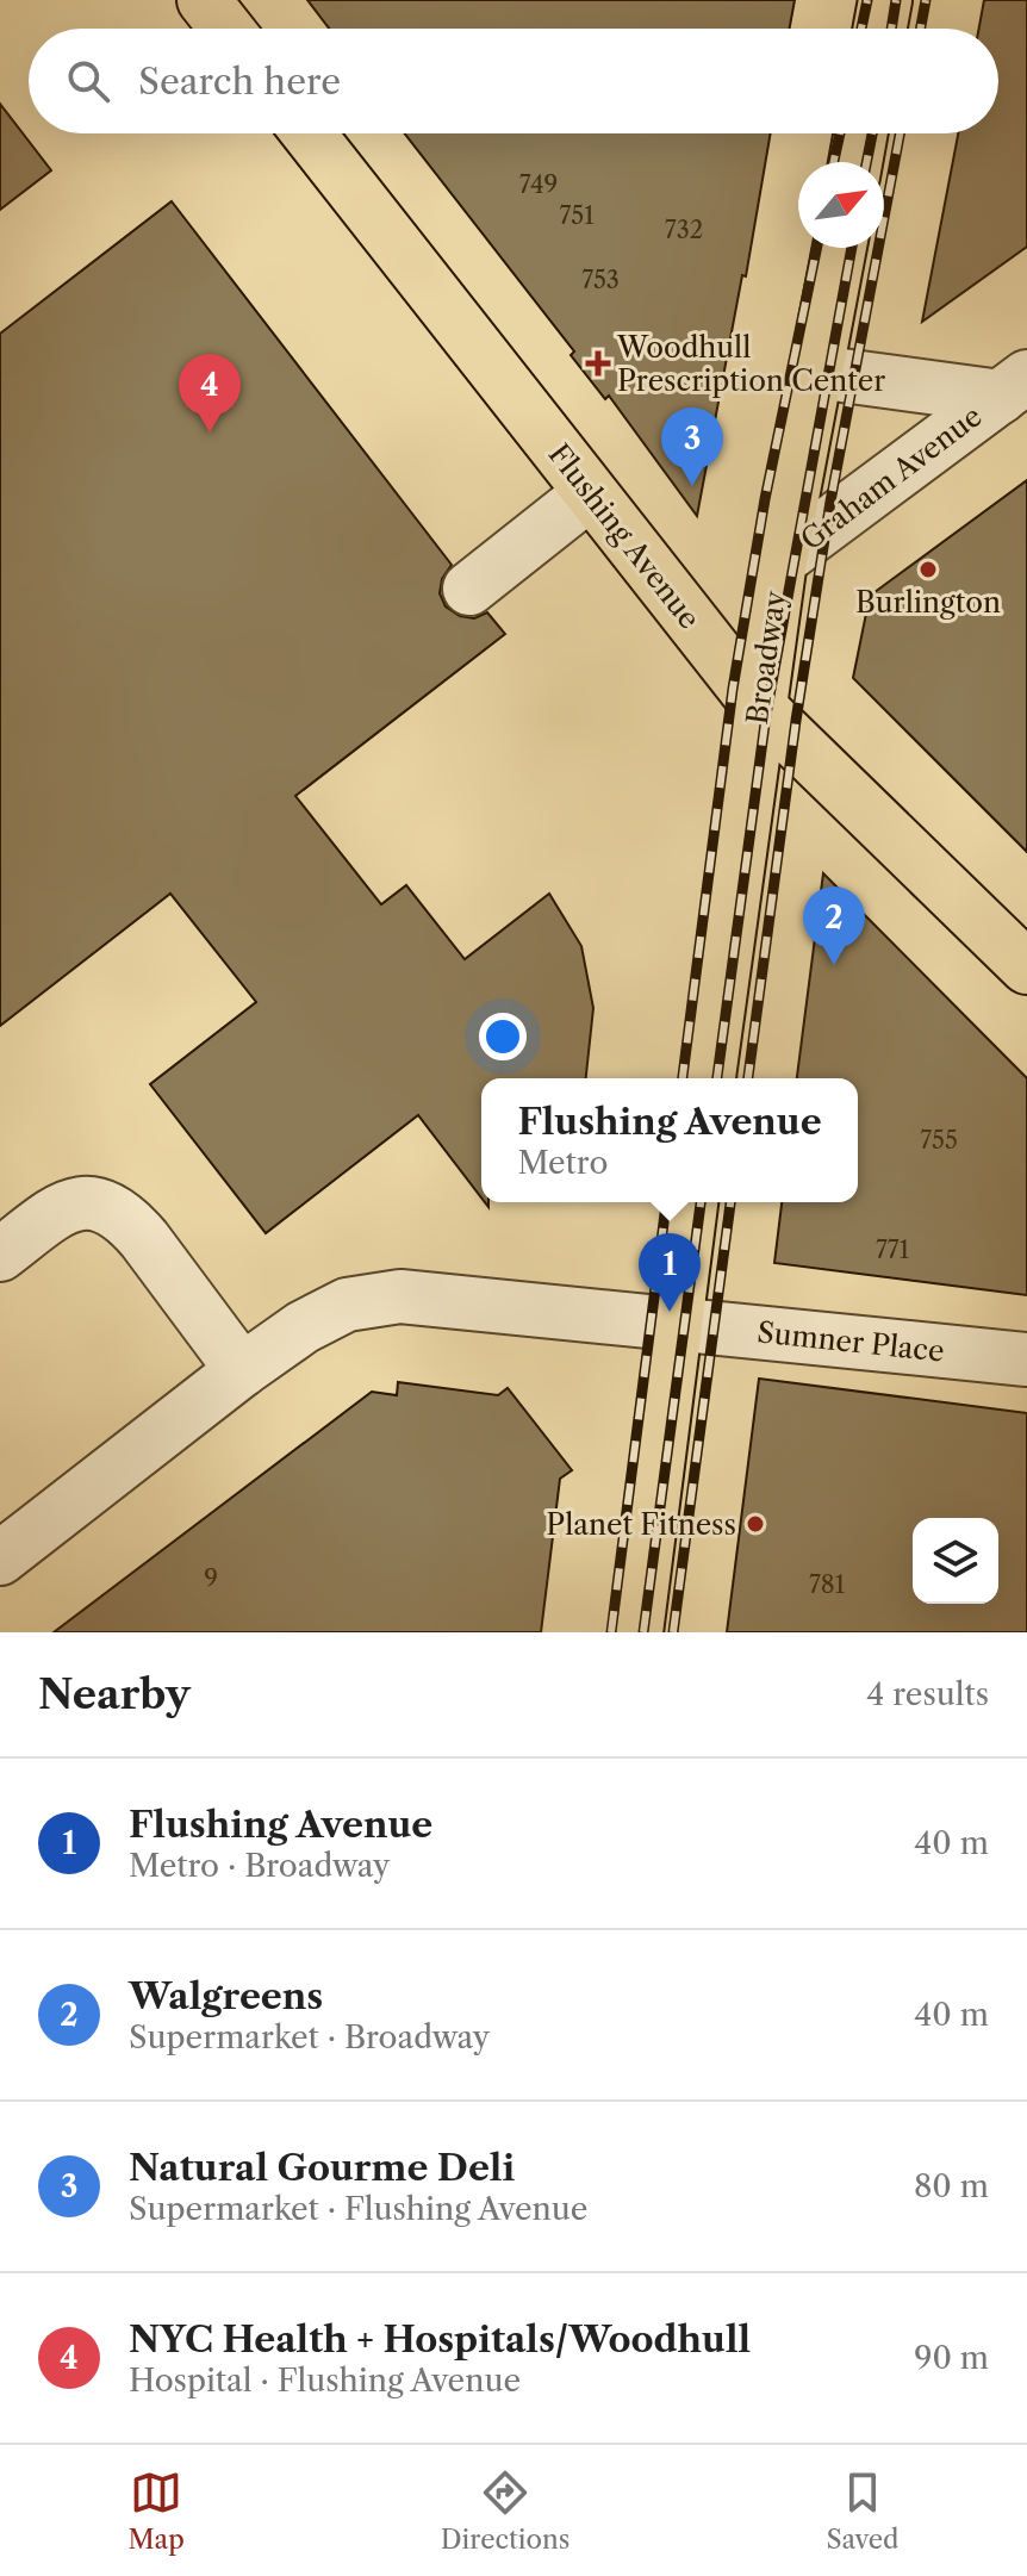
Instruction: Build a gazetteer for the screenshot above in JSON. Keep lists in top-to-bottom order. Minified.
{"streets":{"main road":["Flushing Avenue","Broadway"],"street":["Graham Avenue","Sumner Place"]},"crossings":[["Graham Avenue","Broadway"],["Flushing Avenue","Broadway"]],"places":{"health":["Woodhull Prescription Center"],"other":["Burlington","Planet Fitness"]},"house_numbers":["749","751","732","753","755","771","9","781"],"north":"top right","page":{"search":"Search here","pins":["4","3","2","1"],"popup":["Flushing Avenue","Metro"],"heading":["Nearby","4 results"],"list":[{"mark":"1","name":"Flushing Avenue","note":"Metro · Broadway","value":"40 m"},{"mark":"2","name":"Walgreens","note":"Supermarket · Broadway","value":"40 m"},{"mark":"3","name":"Natural Gourme Deli","note":"Supermarket · Flushing Avenue","value":"80 m"},{"mark":"4","name":"NYC Health + Hospitals/Woodhull","note":"Hospital · Flushing Avenue","value":"90 m"}],"nav":["Map","Directions","Saved"]}}
